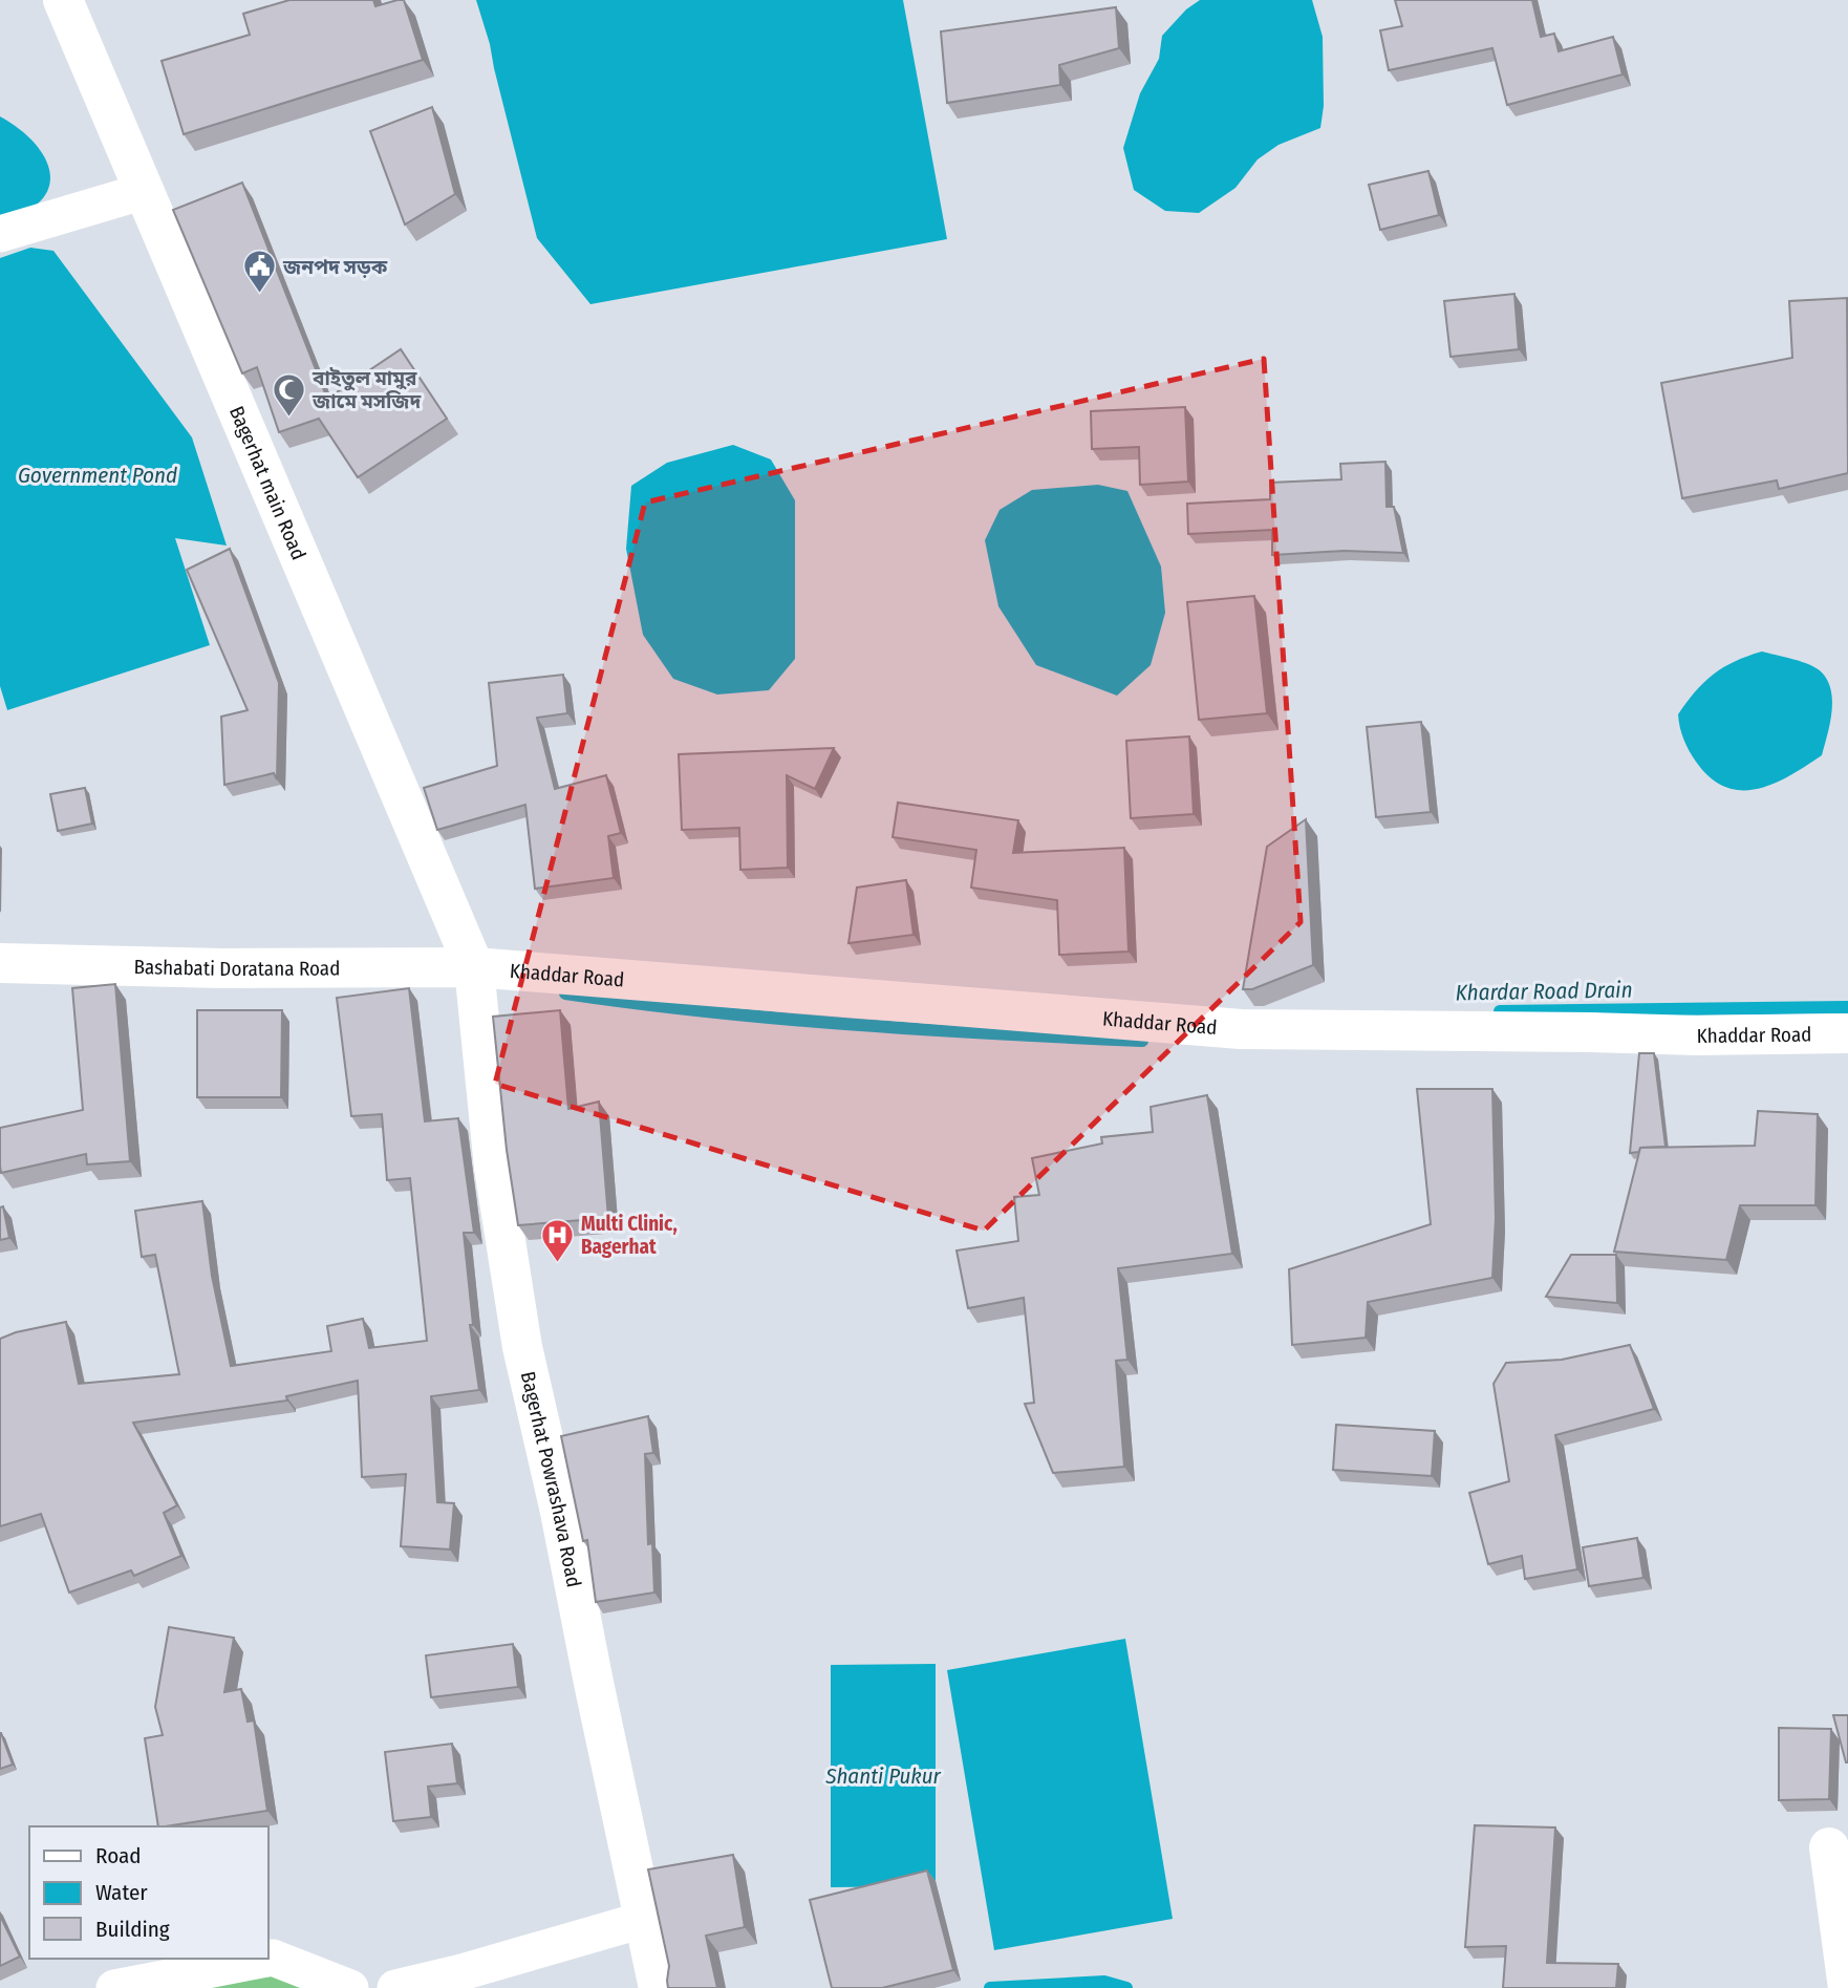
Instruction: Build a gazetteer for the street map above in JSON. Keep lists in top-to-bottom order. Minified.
{"streets":{"main road":["Bagerhat main Road","Bashabati Doratana Road","Khaddar Road","Bagerhat Powrashava Road"]},"crossings":[["Bagerhat main Road","Bashabati Doratana Road"],["Bagerhat main Road","Khaddar Road"],["Bagerhat main Road","Bagerhat Powrashava Road"],["Bashabati Doratana Road","Khaddar Road"],["Bashabati Doratana Road","Bagerhat Powrashava Road"],["Khaddar Road","Bagerhat Powrashava Road"]],"water":["Government Pond","Khardar Road Drain","Shanti Pukur"],"places":{"public building":["জনপদ সড়ক"],"mosque":["বাইতুল মামুর জামে মসজিদ"],"hospital":["Multi Clinic, Bagerhat"]},"legend":["Road","Water","Building"]}
